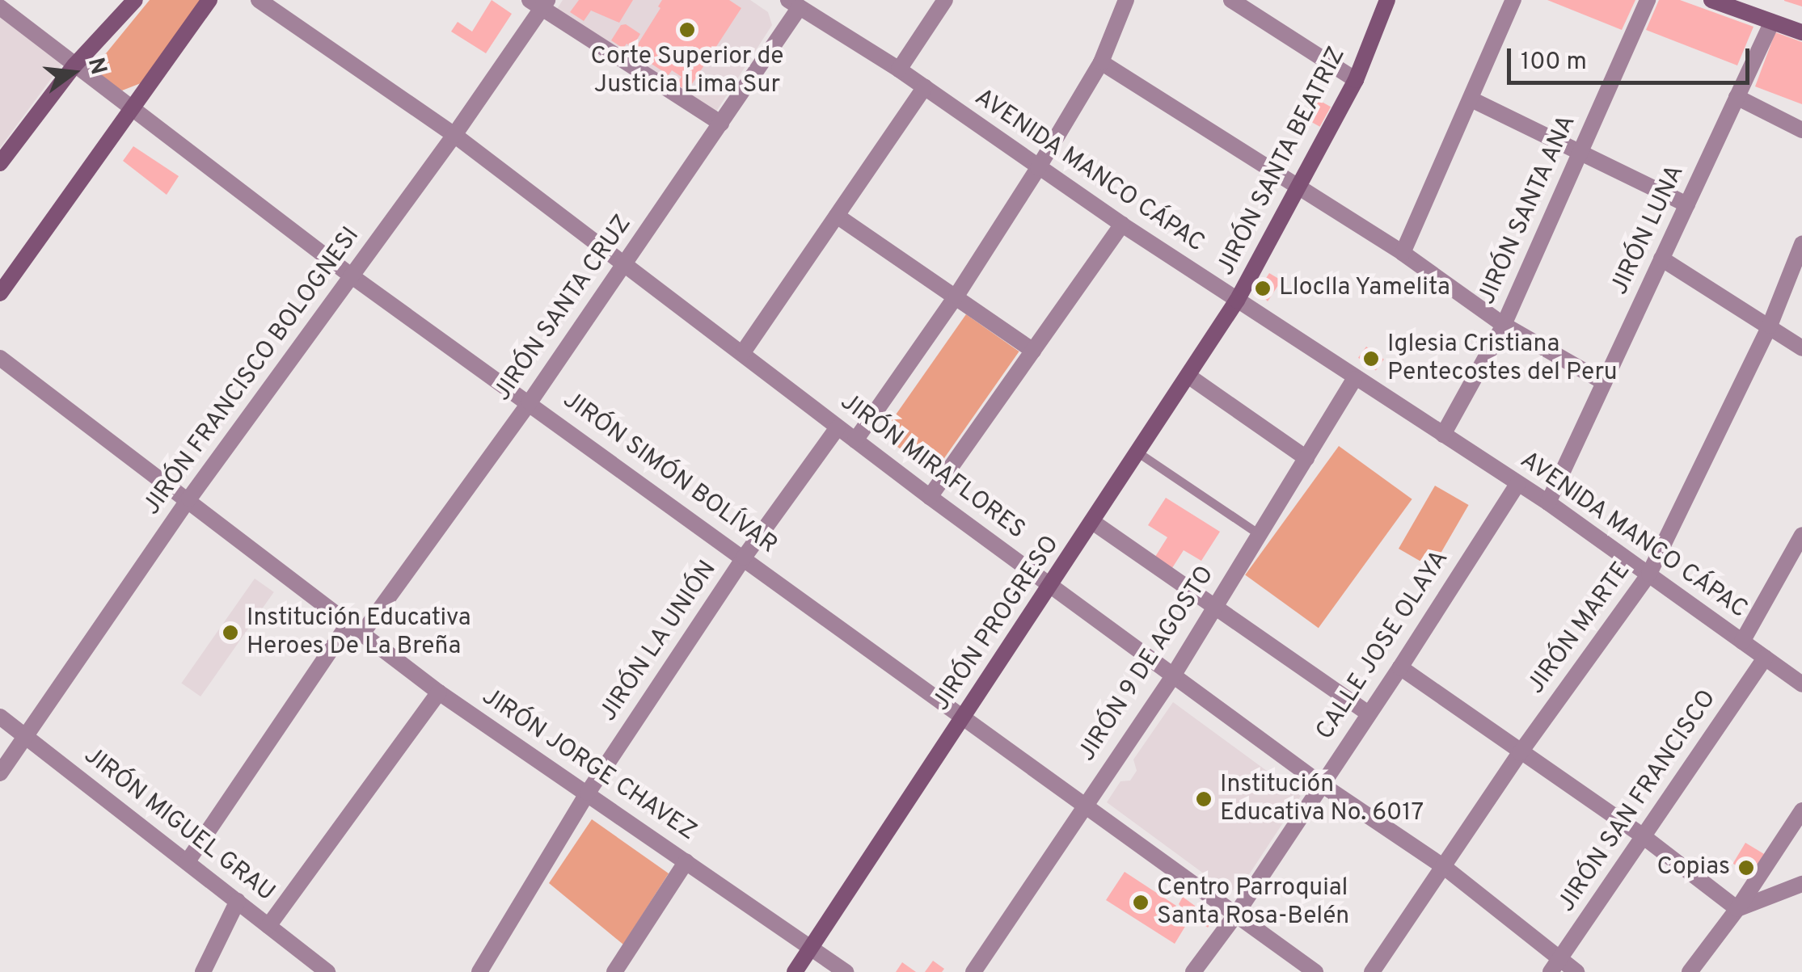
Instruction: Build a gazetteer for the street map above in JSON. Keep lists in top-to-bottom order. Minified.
{"streets":{"street":["JIRÓN SANTA BEATRIZ","AVENIDA MANCO CÁPAC","JIRÓN SANTA ANA","JIRÓN LUNA","JIRÓN SANTA CRUZ","JIRÓN FRANCISCO BOLOGNESI","JIRÓN MIRAFLORES","JIRÓN SIMÓN BOLÍVAR","JIRÓN PROGRESO","JIRÓN MARTE","JIRÓN LA UNIÓN","CALLE JOSE OLAYA","JIRÓN 9 DE AGOSTO","JIRÓN JORGE CHAVEZ","JIRÓN SAN FRANCISCO","JIRÓN MIGUEL GRAU"]},"crossings":[["JIRÓN SANTA BEATRIZ","AVENIDA MANCO CÁPAC"],["JIRÓN SANTA BEATRIZ","JIRÓN PROGRESO"],["AVENIDA MANCO CÁPAC","JIRÓN SANTA ANA"],["AVENIDA MANCO CÁPAC","JIRÓN LUNA"],["AVENIDA MANCO CÁPAC","JIRÓN SANTA CRUZ"],["AVENIDA MANCO CÁPAC","JIRÓN PROGRESO"],["AVENIDA MANCO CÁPAC","JIRÓN MARTE"],["AVENIDA MANCO CÁPAC","CALLE JOSE OLAYA"],["AVENIDA MANCO CÁPAC","JIRÓN 9 DE AGOSTO"],["AVENIDA MANCO CÁPAC","JIRÓN SAN FRANCISCO"],["JIRÓN SANTA CRUZ","JIRÓN MIRAFLORES"],["JIRÓN SANTA CRUZ","JIRÓN SIMÓN BOLÍVAR"],["JIRÓN SANTA CRUZ","JIRÓN JORGE CHAVEZ"],["JIRÓN SANTA CRUZ","JIRÓN MIGUEL GRAU"],["JIRÓN FRANCISCO BOLOGNESI","JIRÓN MIRAFLORES"],["JIRÓN FRANCISCO BOLOGNESI","JIRÓN SIMÓN BOLÍVAR"],["JIRÓN FRANCISCO BOLOGNESI","JIRÓN JORGE CHAVEZ"],["JIRÓN FRANCISCO BOLOGNESI","JIRÓN MIGUEL GRAU"],["JIRÓN MIRAFLORES","JIRÓN PROGRESO"],["JIRÓN MIRAFLORES","JIRÓN MARTE"],["JIRÓN MIRAFLORES","JIRÓN LA UNIÓN"],["JIRÓN MIRAFLORES","CALLE JOSE OLAYA"],["JIRÓN MIRAFLORES","JIRÓN 9 DE AGOSTO"],["JIRÓN MIRAFLORES","JIRÓN SAN FRANCISCO"],["JIRÓN SIMÓN BOLÍVAR","JIRÓN PROGRESO"],["JIRÓN SIMÓN BOLÍVAR","JIRÓN LA UNIÓN"],["JIRÓN SIMÓN BOLÍVAR","CALLE JOSE OLAYA"],["JIRÓN SIMÓN BOLÍVAR","JIRÓN 9 DE AGOSTO"],["JIRÓN PROGRESO","JIRÓN JORGE CHAVEZ"],["JIRÓN LA UNIÓN","JIRÓN JORGE CHAVEZ"]],"places":["Corte Superior de Justicia Lima Sur","Lloclla Yamelita","Iglesia Cristiana Pentecostes del Peru","Institución Educativa Heroes De La Breña","Institución Educativa No. 6017","Copias","Centro Parroquial Santa Rosa-Belén"],"scale_bar":"100 m","north":"right"}
